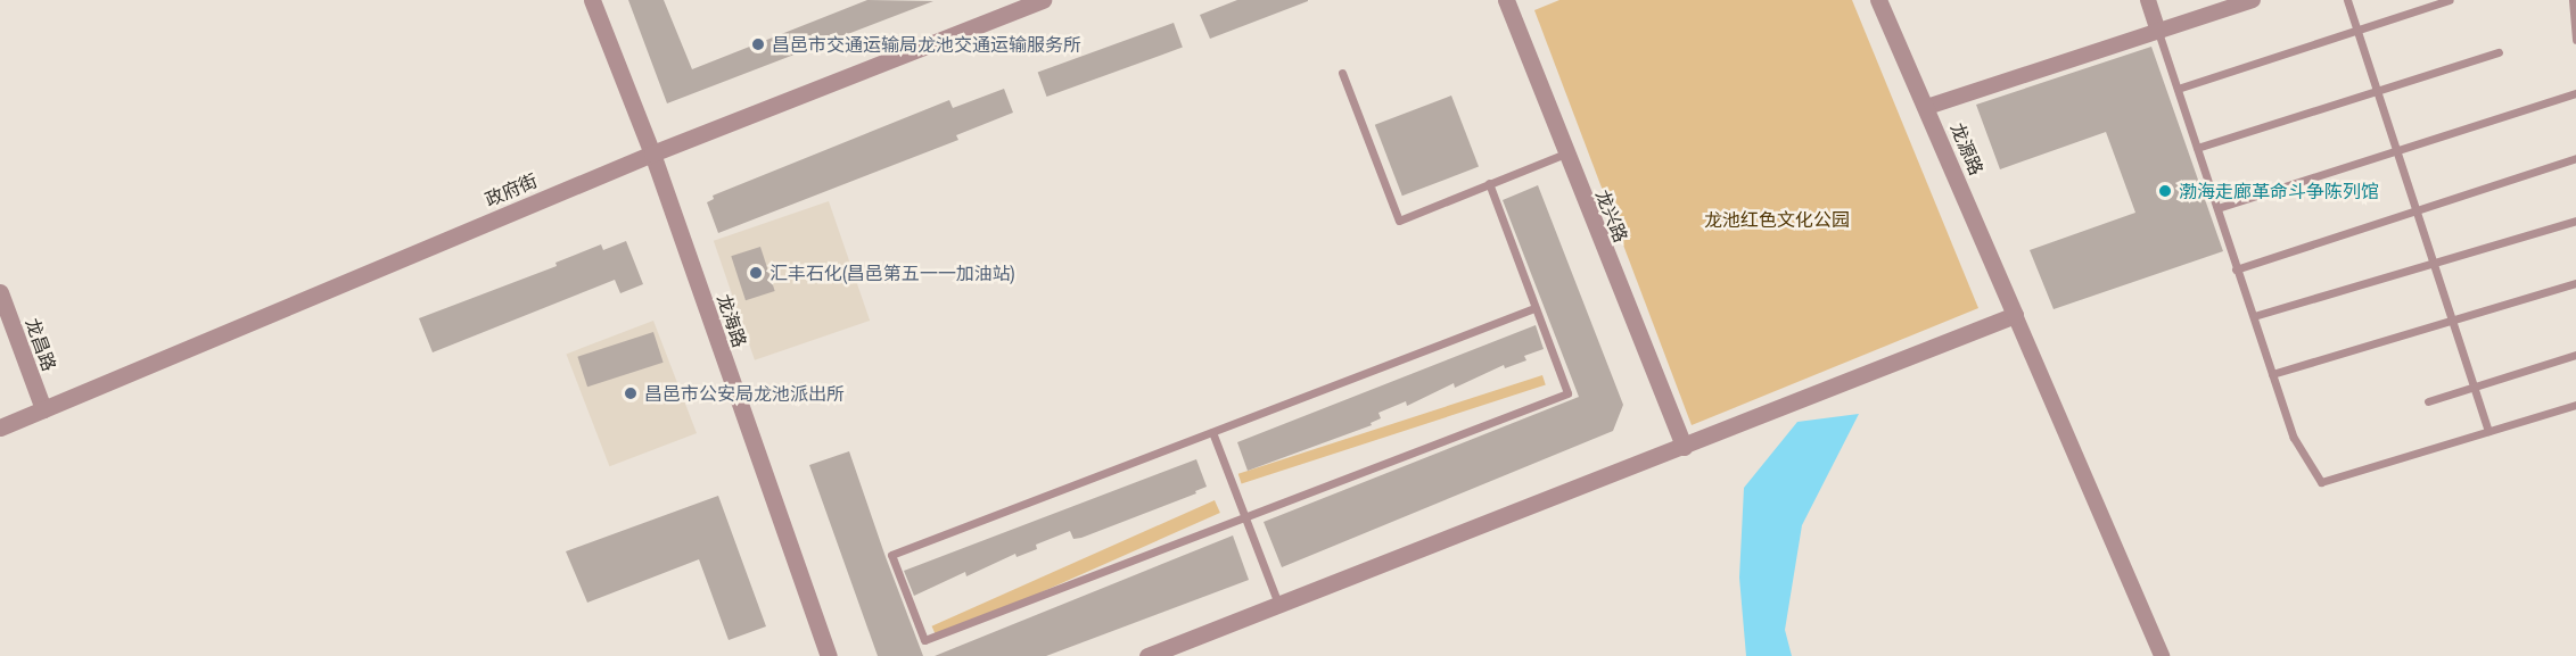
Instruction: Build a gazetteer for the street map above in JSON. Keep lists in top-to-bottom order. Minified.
{"streets":{"street":["龙源路","政府街","龙兴路","龙海路","龙昌路"]},"crossings":[["政府街","龙海路"],["政府街","龙昌路"]],"parks":["龙池红色文化公园"],"places":["昌邑市交通运输局龙池交通运输服务所","渤海走廊革命斗争陈列馆","汇丰石化(昌邑第五一一加油站)","昌邑市公安局龙池派出所"]}
